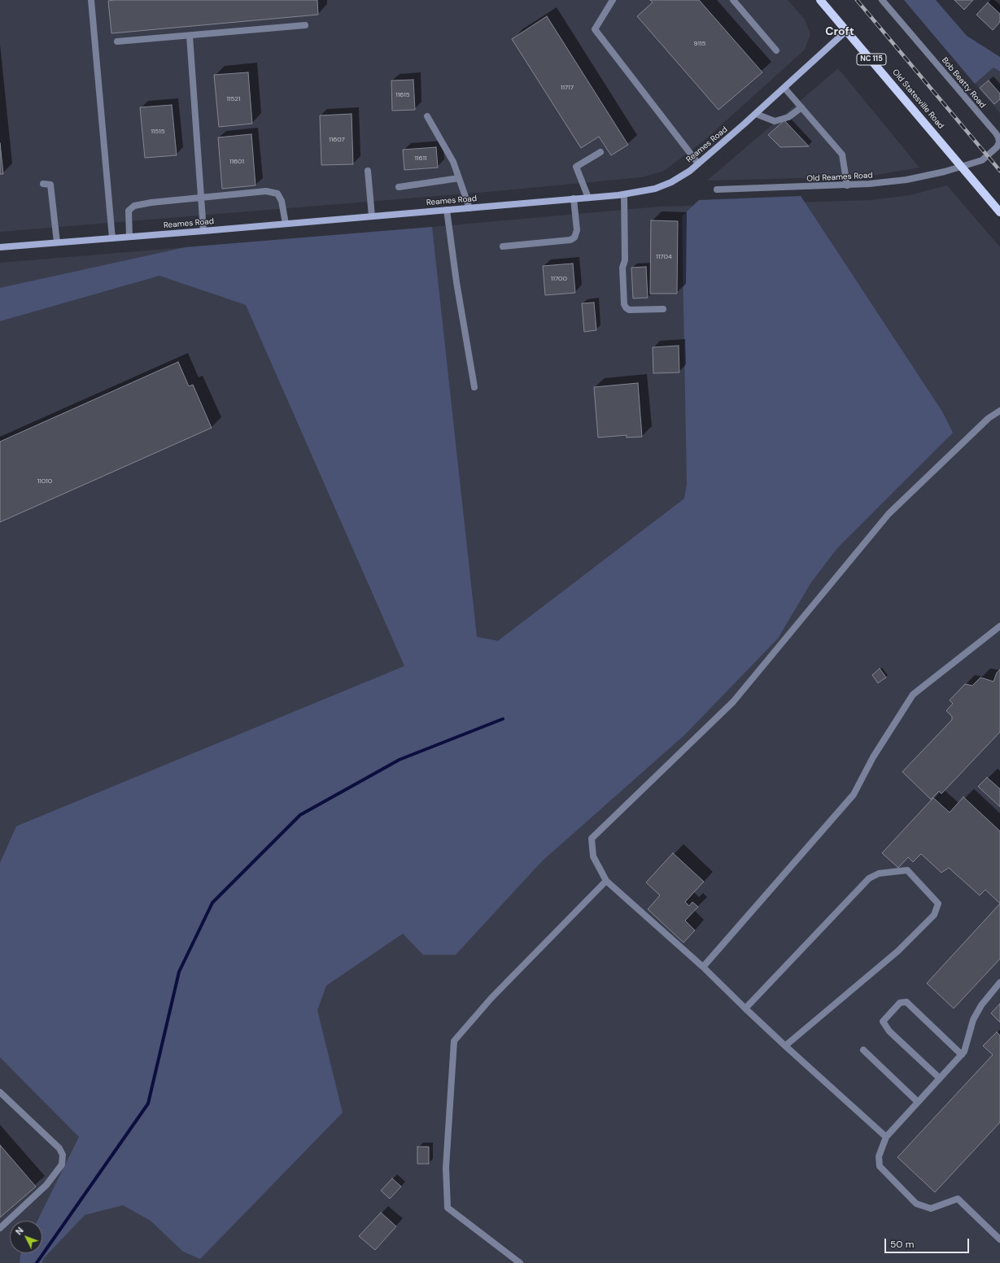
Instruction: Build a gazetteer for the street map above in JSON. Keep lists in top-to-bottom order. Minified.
{"streets":{"main road":["NC 115","Old Statesville Road","Reames Road"],"street":["Bob Beatty Road","Old Reames Road"]},"crossings":[["Bob Beatty Road","Old Statesville Road"],["Bob Beatty Road","Old Reames Road"],["Old Statesville Road","Reames Road"],["Old Statesville Road","Old Reames Road"]],"districts":["Croft"],"house_numbers":["9115","11717","11615","11521","11515","11607","11611","11601","11704","11700","11010"],"scale_bar":"50 m","north":"top left"}
